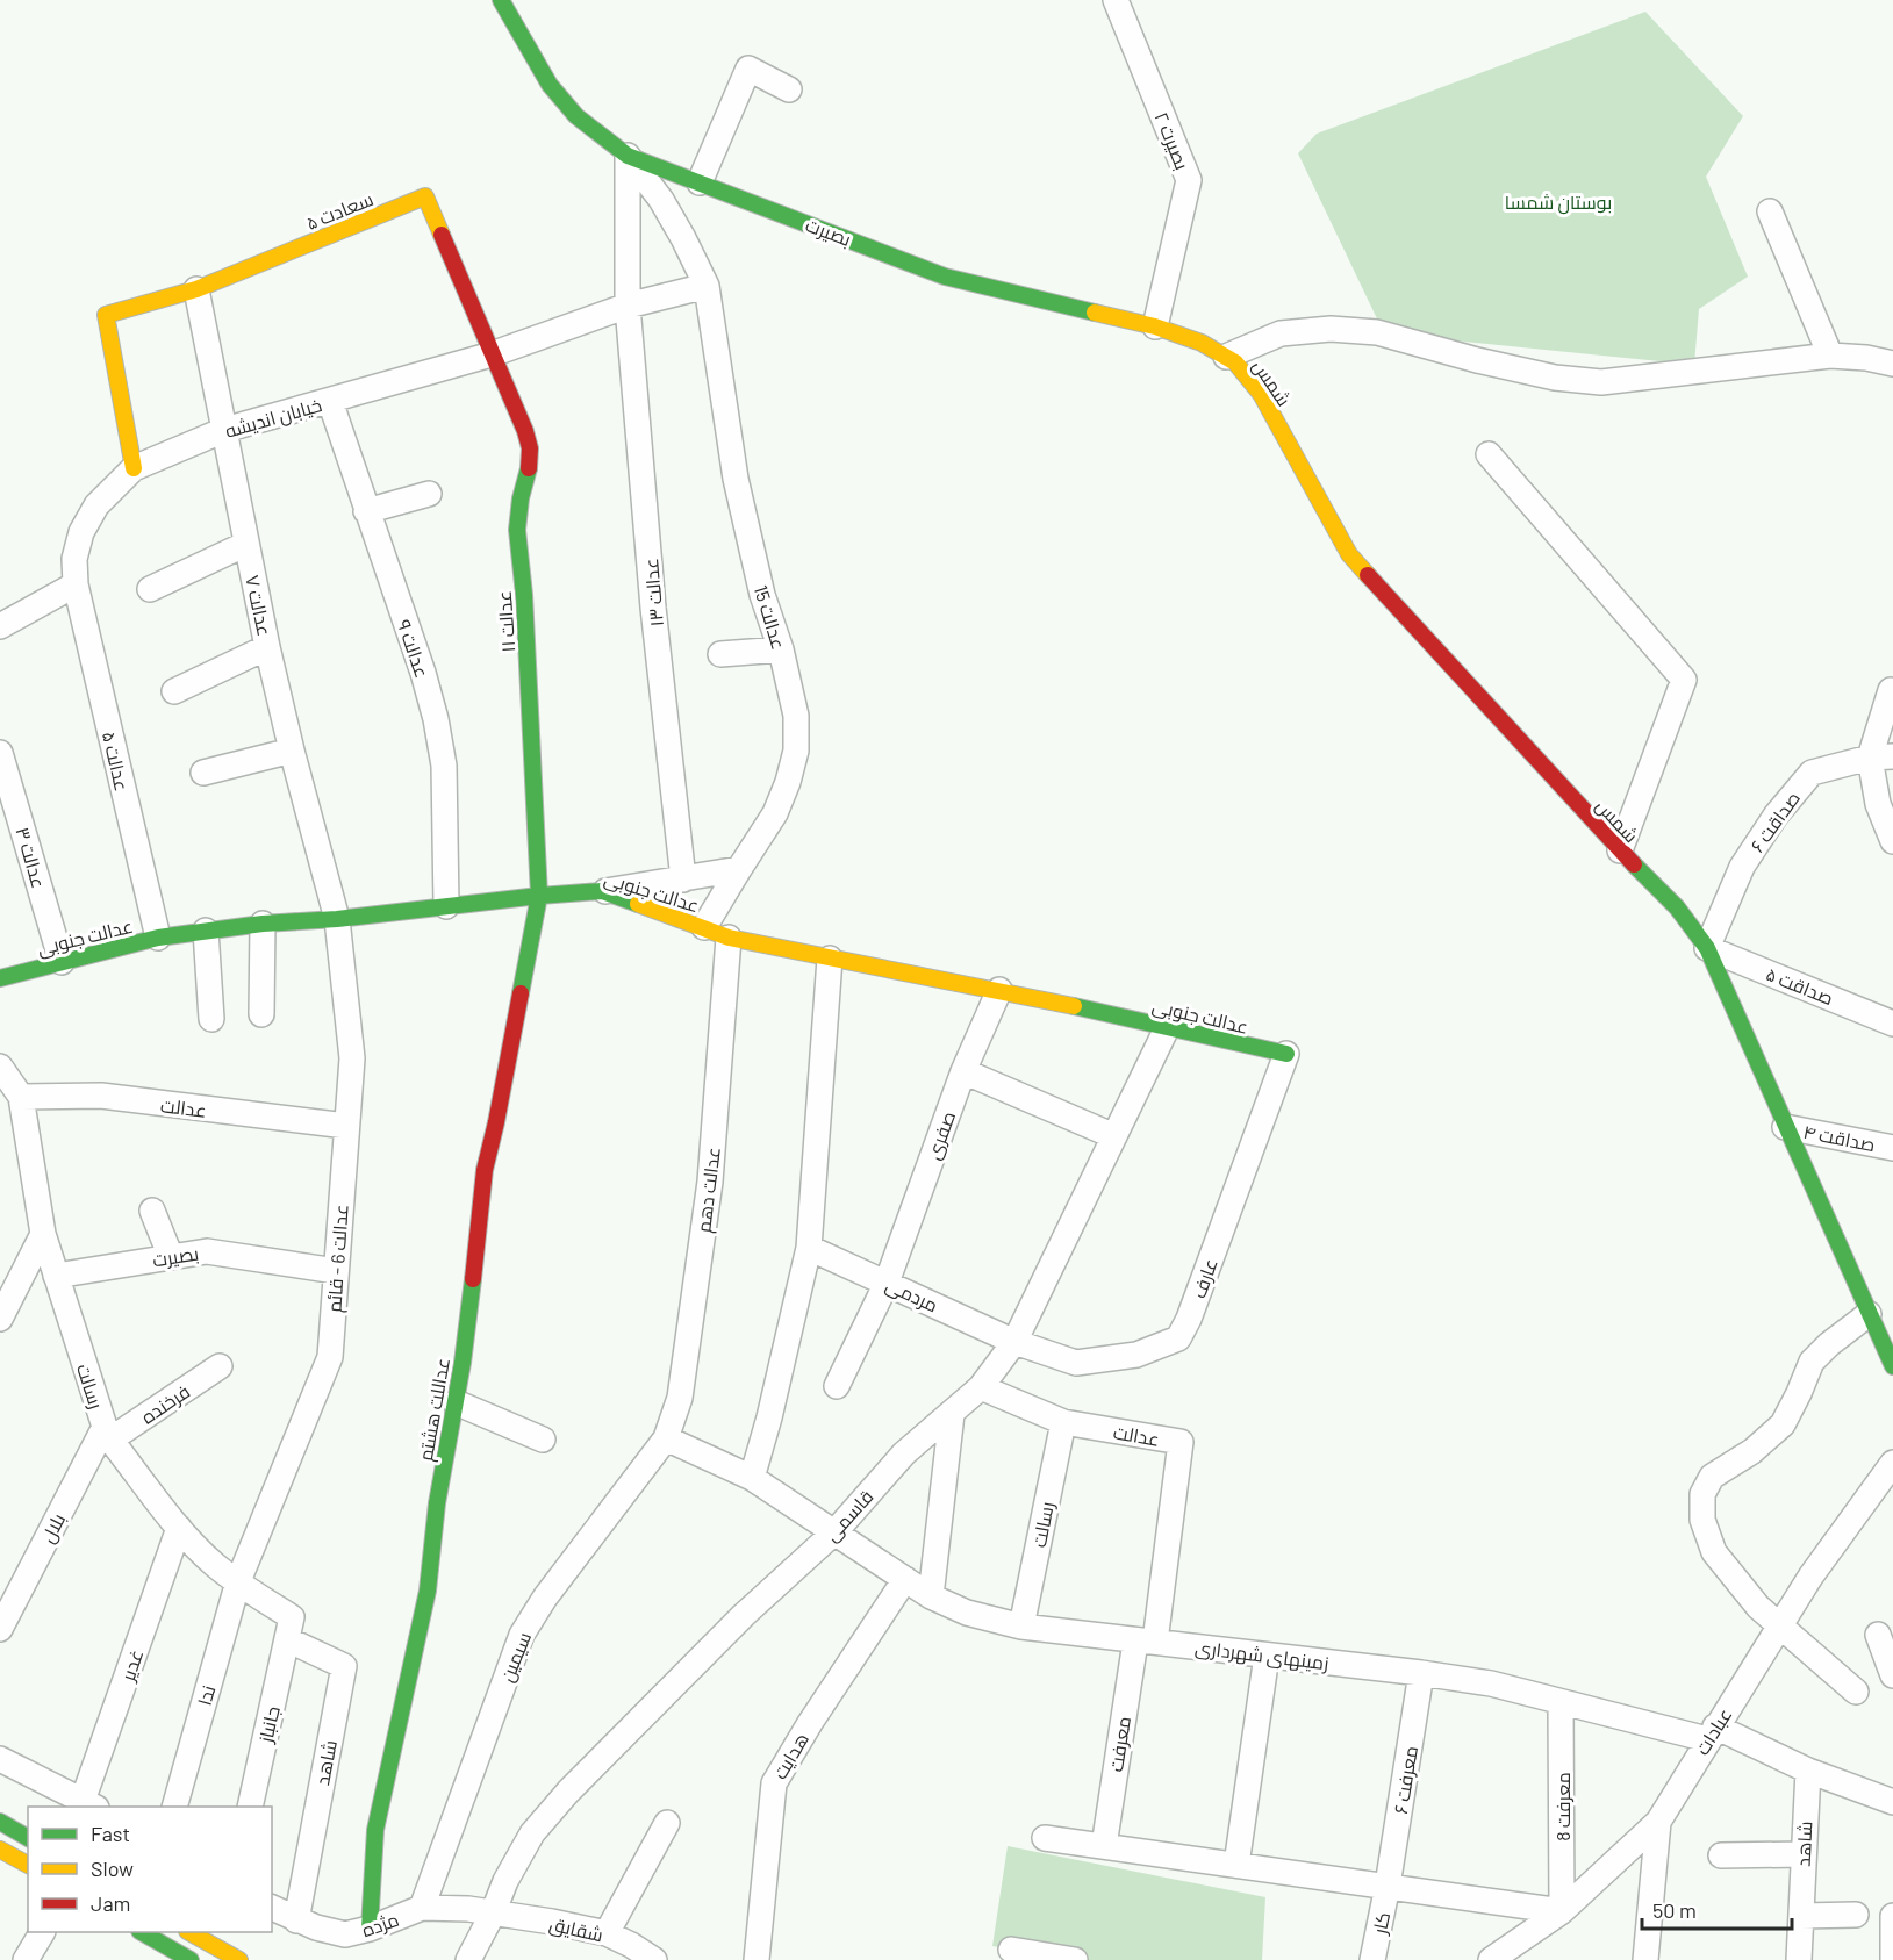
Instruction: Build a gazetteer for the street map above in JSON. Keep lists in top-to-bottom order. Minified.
{"streets":{"street":["بصیرت ۲","سعادت ۵","بصیرت","شمس","خیابان اندیشه","عدالت ۱۳","عدالت ۷","عدالت 15","عدالت ۱۱","عدالت ۹","عدالت ۵","صداقت ۶","عدالت ۳","عدالت جنوبی","صداقت ۵","عدالت","صفری","صداقت ۴","عدالت دهم","عدالت 6 - قائم","عارف","مردمی","رسالت","فرخنده","عداللت هشتم","قاسمی","بلال","زمینهای شهرداری","سیمین","غدیر","ندا","جانباز","عبادات","معرفت","هدایت","شاهد","معرفت ۶","معرفت 8","کار","مژده","شقایق"]},"crossings":[["بصیرت ۲","بصیرت"],["سعادت ۵","خیابان اندیشه"],["سعادت ۵","عدالت ۷"],["سعادت ۵","عدالت ۱۱"],["بصیرت","شمس"],["بصیرت","عدالت ۱۳"],["بصیرت","عدالت 15"],["بصیرت","عدالت 6 - قائم"],["بصیرت","رسالت"],["شمس","صداقت ۶"],["شمس","صداقت ۵"],["شمس","صداقت ۴"],["خیابان اندیشه","عدالت ۱۳"],["خیابان اندیشه","عدالت ۷"],["خیابان اندیشه","عدالت 15"],["خیابان اندیشه","عدالت ۱۱"],["خیابان اندیشه","عدالت ۹"],["خیابان اندیشه","عدالت ۵"],["عدالت ۱۳","عدالت 15"],["عدالت ۷","عدالت جنوبی"],["عدالت ۷","عدالت 6 - قائم"],["عدالت 15","عدالت جنوبی"],["عدالت ۱۱","عدالت جنوبی"],["عدالت ۱۱","عداللت هشتم"],["عدالت ۹","عدالت جنوبی"],["عدالت ۵","عدالت جنوبی"],["صداقت ۶","صداقت ۵"],["عدالت ۳","عدالت جنوبی"],["عدالت جنوبی","صفری"],["عدالت جنوبی","عدالت دهم"],["عدالت جنوبی","عدالت 6 - قائم"],["عدالت جنوبی","عارف"],["عدالت جنوبی","عداللت هشتم"],["عدالت جنوبی","قاسمی"],["عدالت","عدالت 6 - قائم"],["عدالت","رسالت"],["عدالت","قاسمی"],["عدالت","زمینهای شهرداری"],["عدالت","معرفت"],["صفری","مردمی"],["عدالت دهم","زمینهای شهرداری"],["عدالت دهم","سیمین"],["عدالت 6 - قائم","رسالت"],["عدالت 6 - قائم","ندا"],["عارف","مردمی"],["عارف","قاسمی"],["مردمی","قاسمی"],["رسالت","فرخنده"],["رسالت","بلال"],["رسالت","زمینهای شهرداری"],["رسالت","غدیر"],["رسالت","ندا"],["رسالت","جانباز"],["رسالت","شاهد"],["فرخنده","بلال"],["عداللت هشتم","مژده"],["قاسمی","زمینهای شهرداری"],["قاسمی","مژده"],["قاسمی","شقایق"],["زمینهای شهرداری","سیمین"],["زمینهای شهرداری","عبادات"],["زمینهای شهرداری","معرفت"],["زمینهای شهرداری","هدایت"],["زمینهای شهرداری","معرفت ۶"],["زمینهای شهرداری","معرفت 8"],["سیمین","مژده"],["جانباز","شاهد"],["عبادات","معرفت 8"],["شاهد","مژده"],["معرفت ۶","کار"],["مژده","شقایق"]],"parks":["بوستان شمسا"],"legend":["Fast","Slow","Jam"],"scale_bar":"50 m"}
